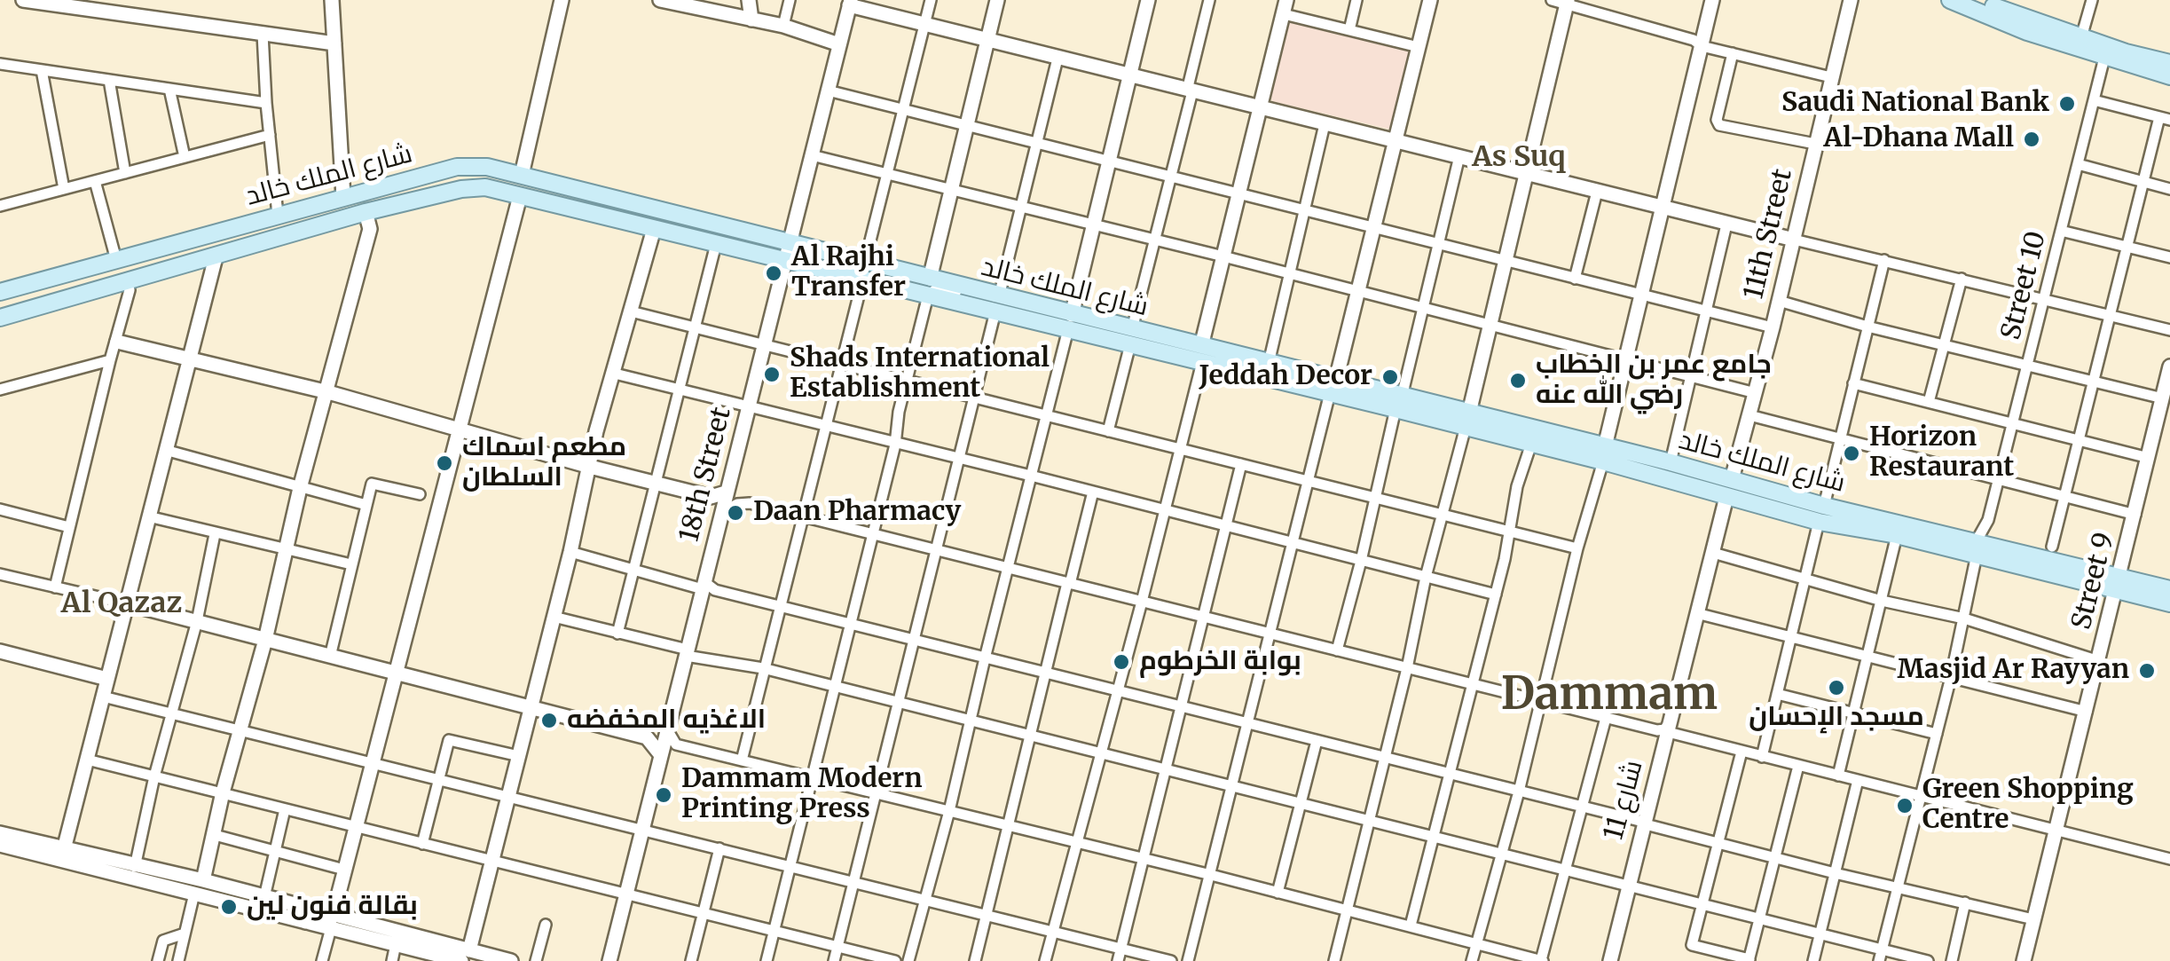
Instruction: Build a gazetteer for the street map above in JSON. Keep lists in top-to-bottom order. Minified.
{"streets":{"main road":["شارع الملك خالد"],"street":["11th Street","Street 10","18th Street","Street 9","شارع 11"]},"crossings":[["شارع الملك خالد","11th Street"],["شارع الملك خالد","Street 10"],["شارع الملك خالد","18th Street"],["شارع الملك خالد","Street 9"],["شارع الملك خالد","شارع 11"]],"districts":["As Suq","Al Qazaz","Dammam"],"places":["Saudi National Bank","Al-Dhana Mall","Al Rajhi Transfer","Shads International Establishment","Jeddah Decor","جامع عمر بن الخطاب رضي الله عنه","Horizon Restaurant","مطعم اسماك السلطان","Daan Pharmacy","بوابة الخرطوم","Masjid Ar Rayyan","مسجد الإحسان","الاغذيه المخفضه","Dammam Modern Printing Press","Green Shopping Centre","بقالة فنون لين"]}
